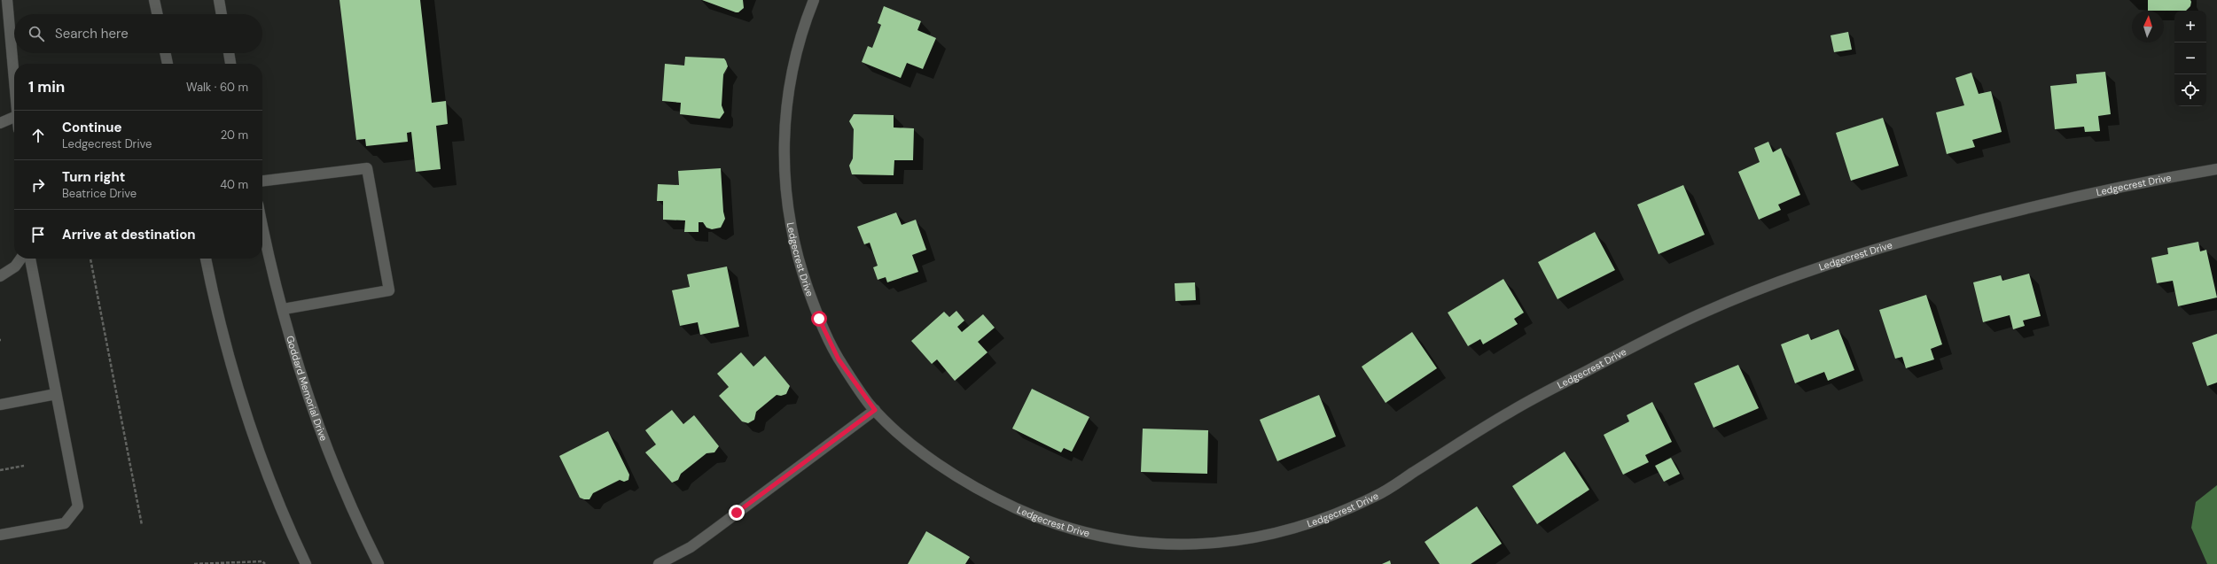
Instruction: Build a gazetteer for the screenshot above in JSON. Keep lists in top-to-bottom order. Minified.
{"streets":{"street":["Ledgecrest Drive","Goddard Memorial Drive"]},"north":"top","page":{"map_buttons":["+","−"],"search":"Search here","heading":["1 min","Walk · 60 m"],"list":[["Continue","Ledgecrest Drive","20 m"],["Turn right","Beatrice Drive","40 m"],"Arrive at destination"]}}
